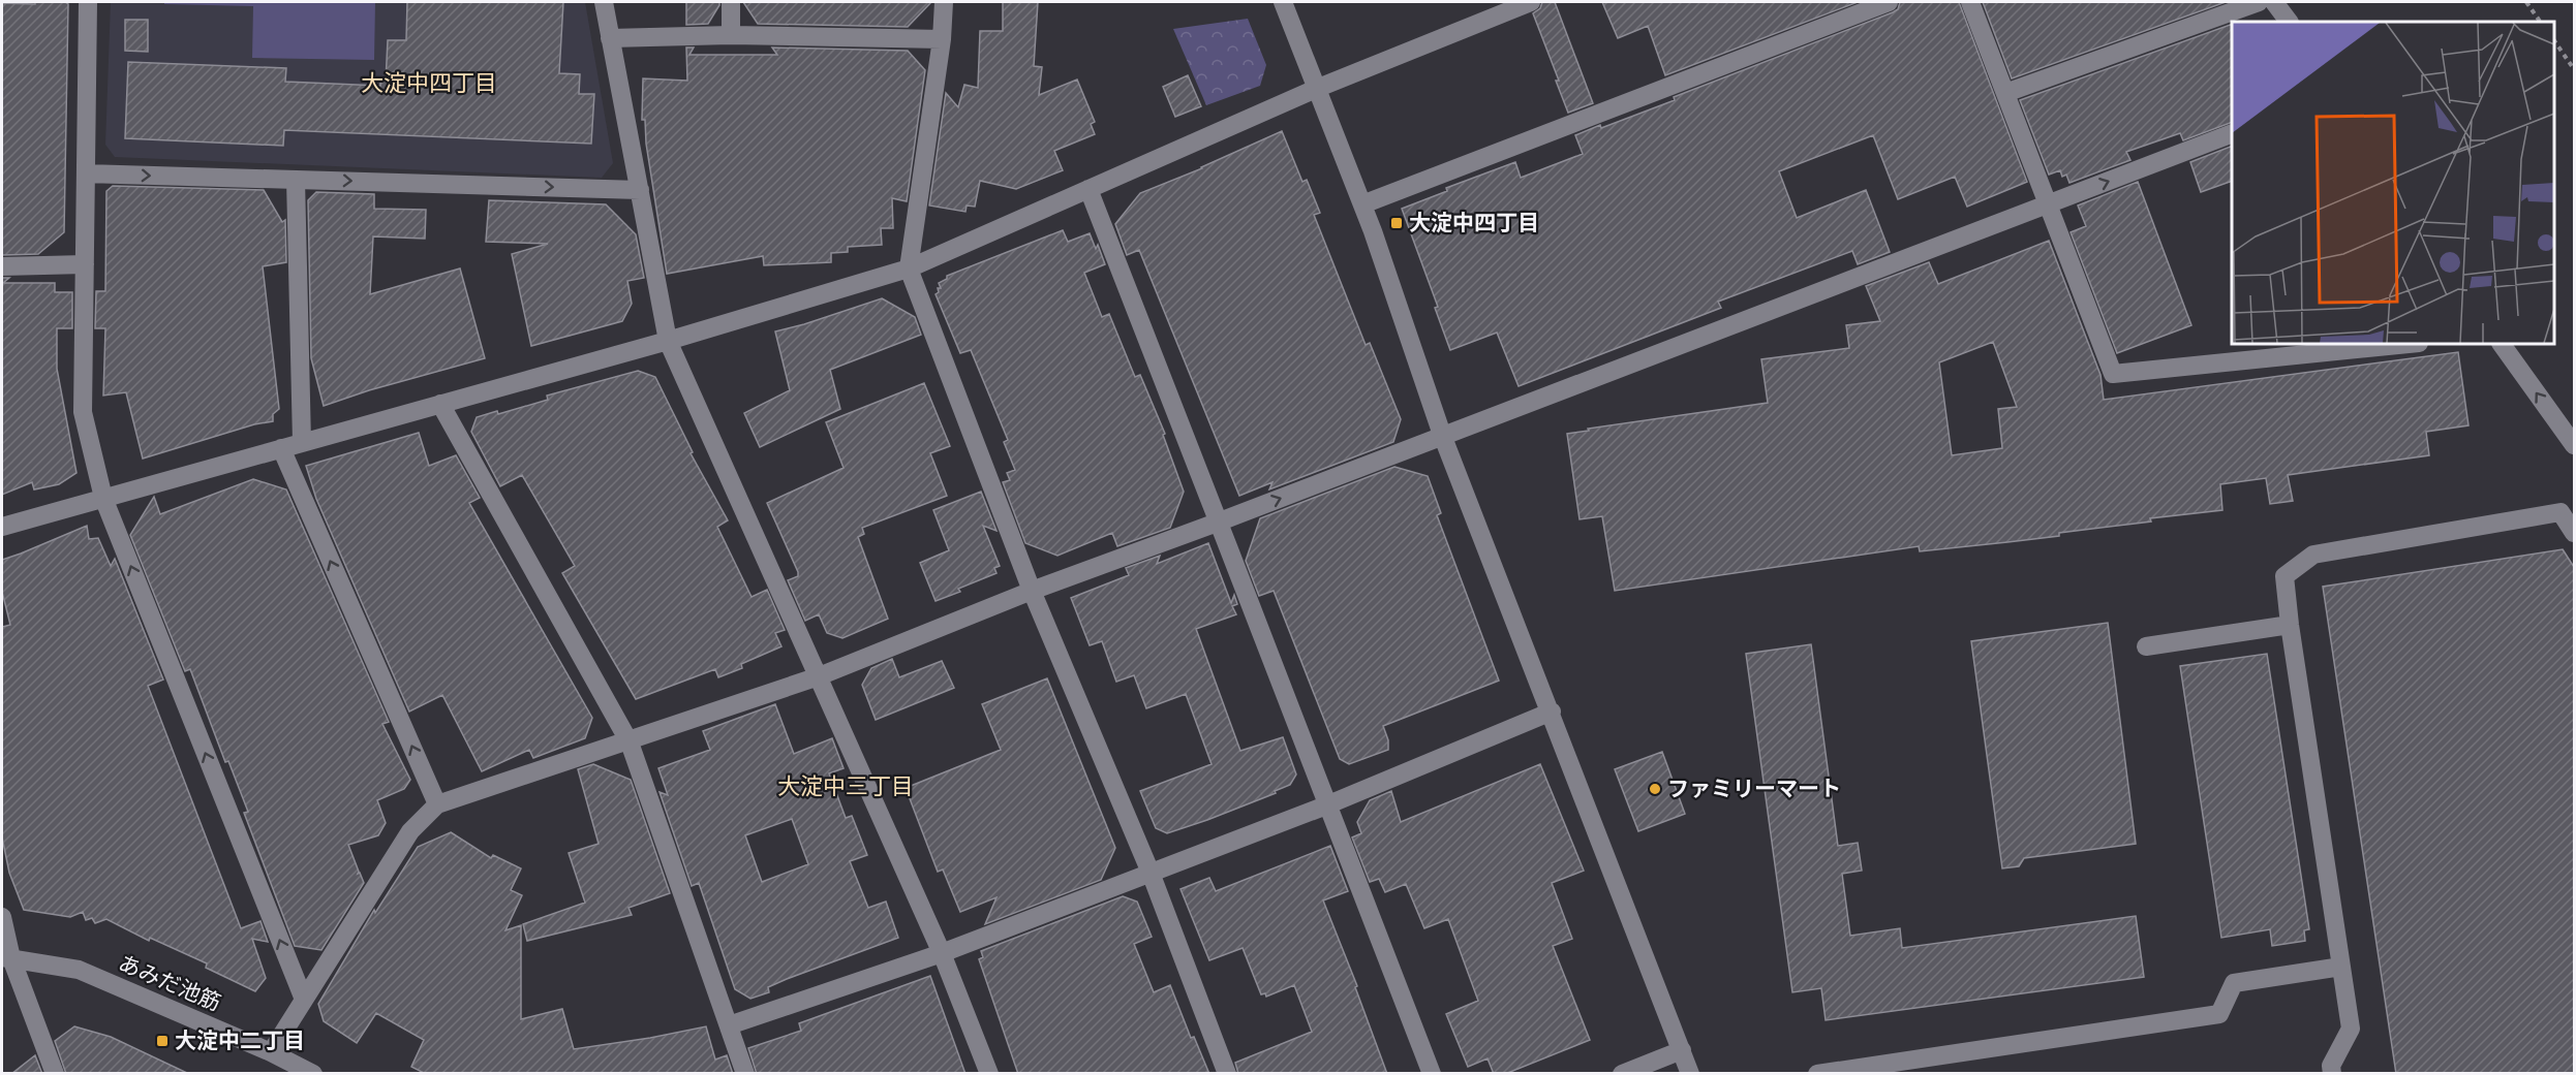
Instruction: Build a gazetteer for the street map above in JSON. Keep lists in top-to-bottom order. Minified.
{"streets":{"street":["あみだ池筋"]},"districts":["大淀中四丁目","大淀中三丁目"],"places":{"transit":["大淀中四丁目","大淀中二丁目"],"other":["ファミリーマート"]}}
